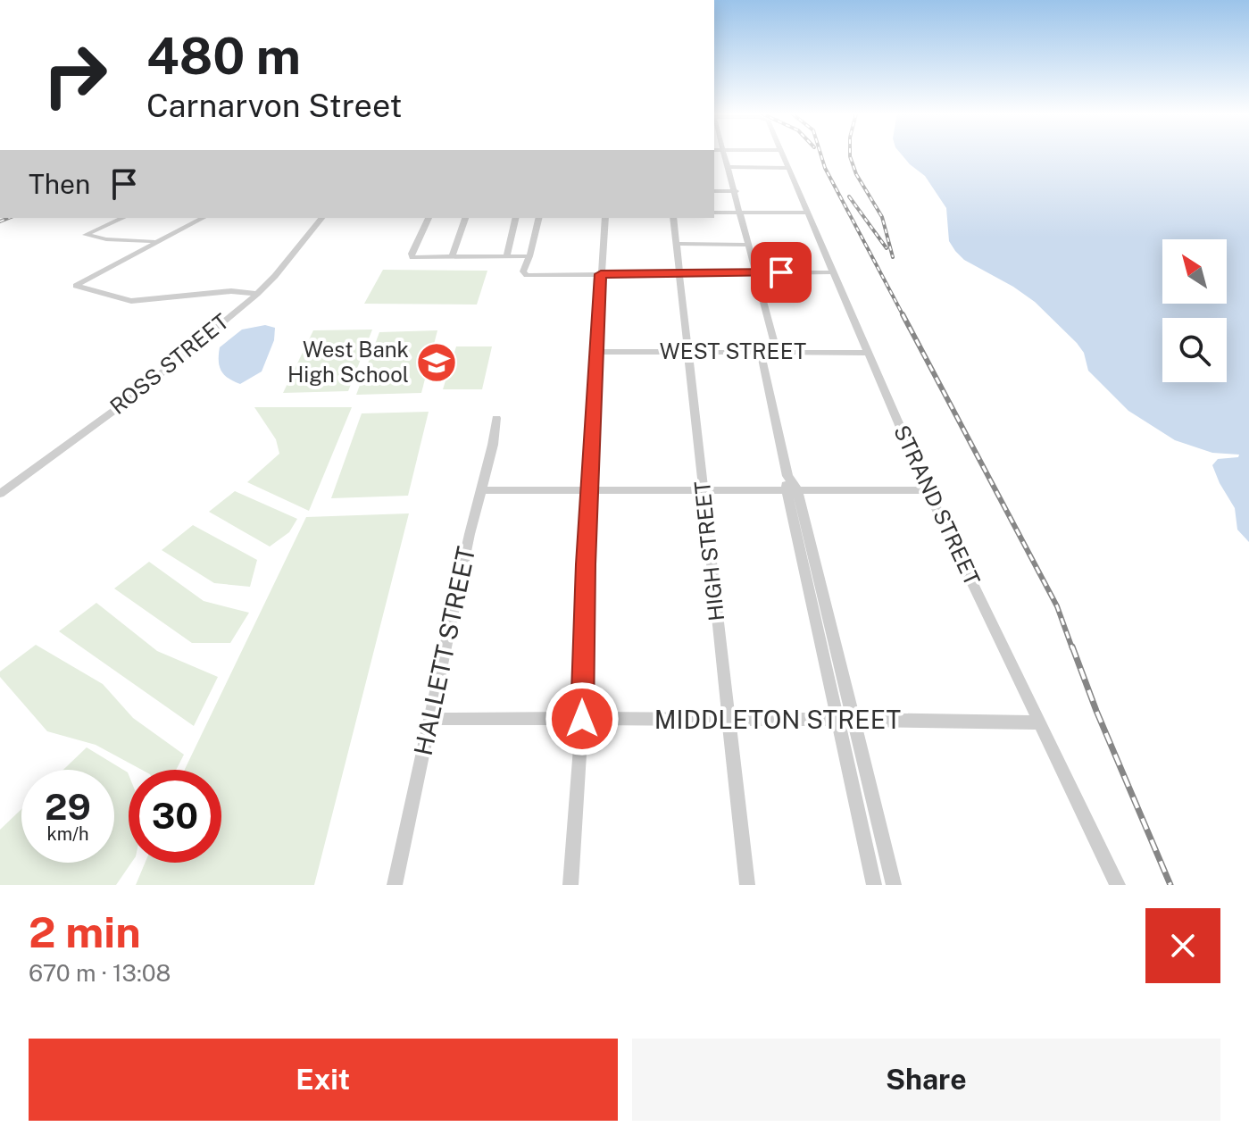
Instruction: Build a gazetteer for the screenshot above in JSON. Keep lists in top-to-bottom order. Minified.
{"streets":{"street":["WEST STREET","ROSS STREET","STRAND STREET","HIGH STREET","HALLETT STREET","MIDDLETON STREET"]},"crossings":[["WEST STREET","STRAND STREET"],["WEST STREET","HIGH STREET"],["STRAND STREET","MIDDLETON STREET"],["HIGH STREET","MIDDLETON STREET"],["HALLETT STREET","MIDDLETON STREET"]],"places":{"school or university":["West Bank High School"]},"north":"top left","page":{"turn":["480 m","Carnarvon Street"],"then":"Then","speed":"29 km/h","limit":"30","heading":["2 min","670 m · 13:08"],"buttons":["Exit","Share"]}}
